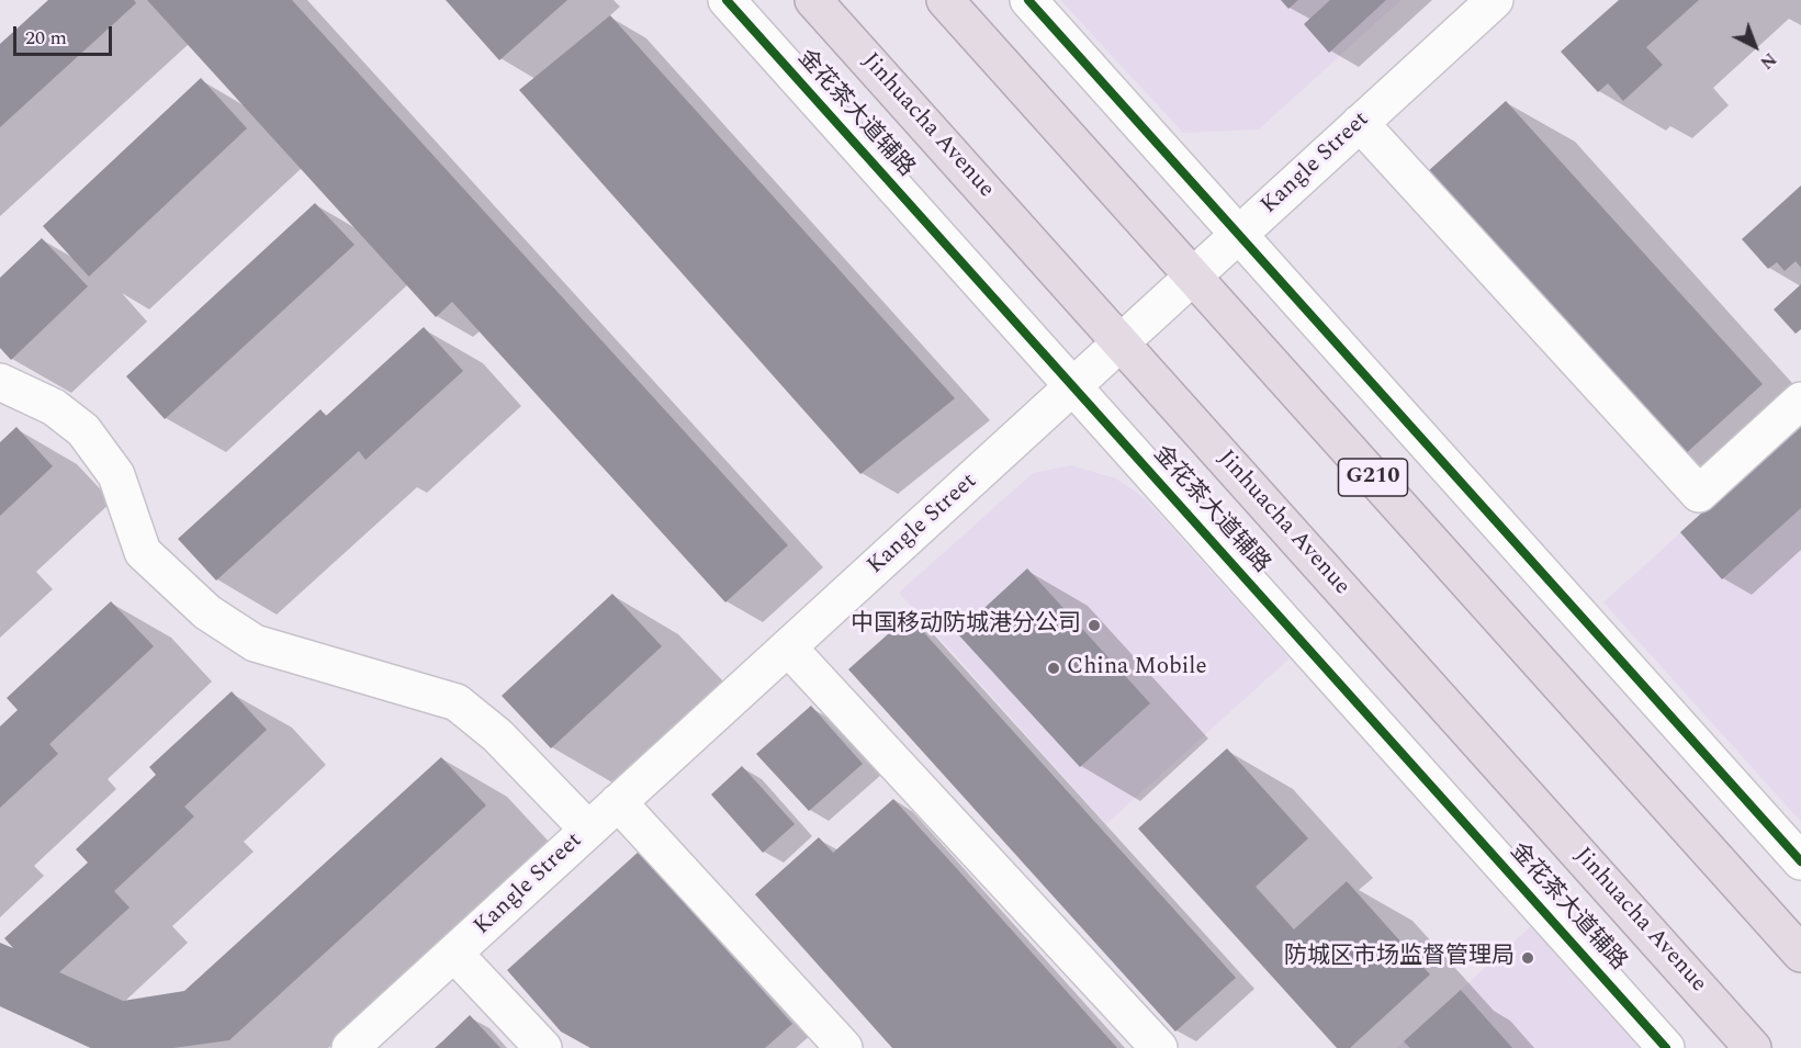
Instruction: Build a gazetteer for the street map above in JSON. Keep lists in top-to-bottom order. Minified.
{"streets":{"highway":["Jinhuacha Avenue","G210"],"street":["金花茶大道辅路","Kangle Street"]},"crossings":[["金花茶大道辅路","Kangle Street"],["Jinhuacha Avenue","Kangle Street"],["Kangle Street","G210"]],"places":["中国移动防城港分公司","China Mobile","防城区市场监督管理局"],"scale_bar":"20 m","north":"bottom right"}
